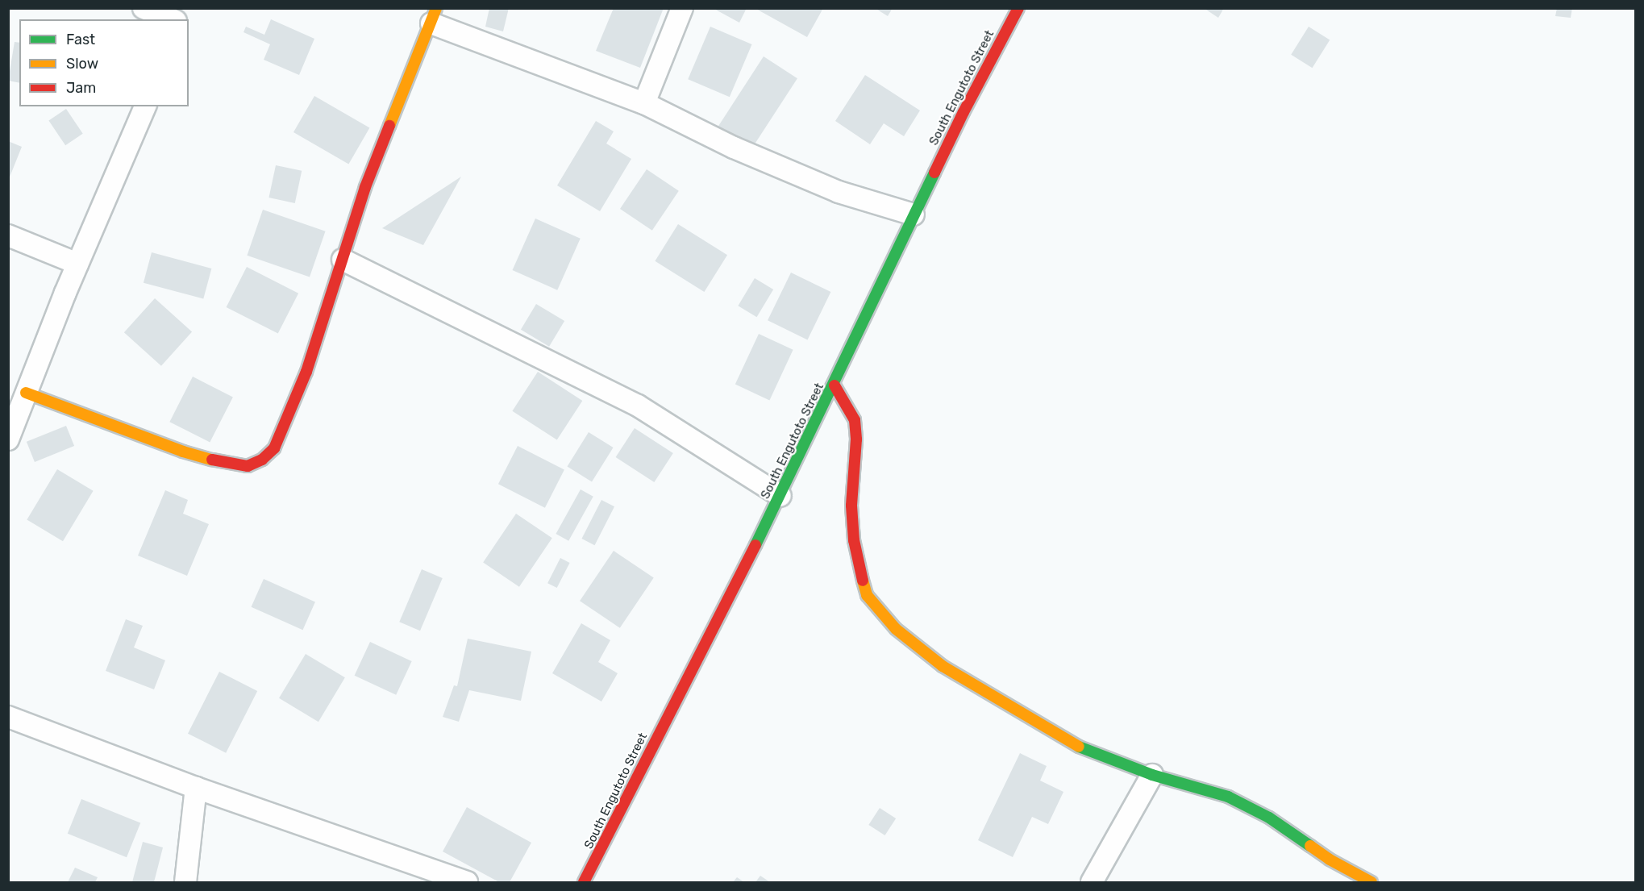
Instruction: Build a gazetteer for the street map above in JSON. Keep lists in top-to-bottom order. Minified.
{"streets":{"street":["South Engutoto Street"]},"legend":["Fast","Slow","Jam"]}
